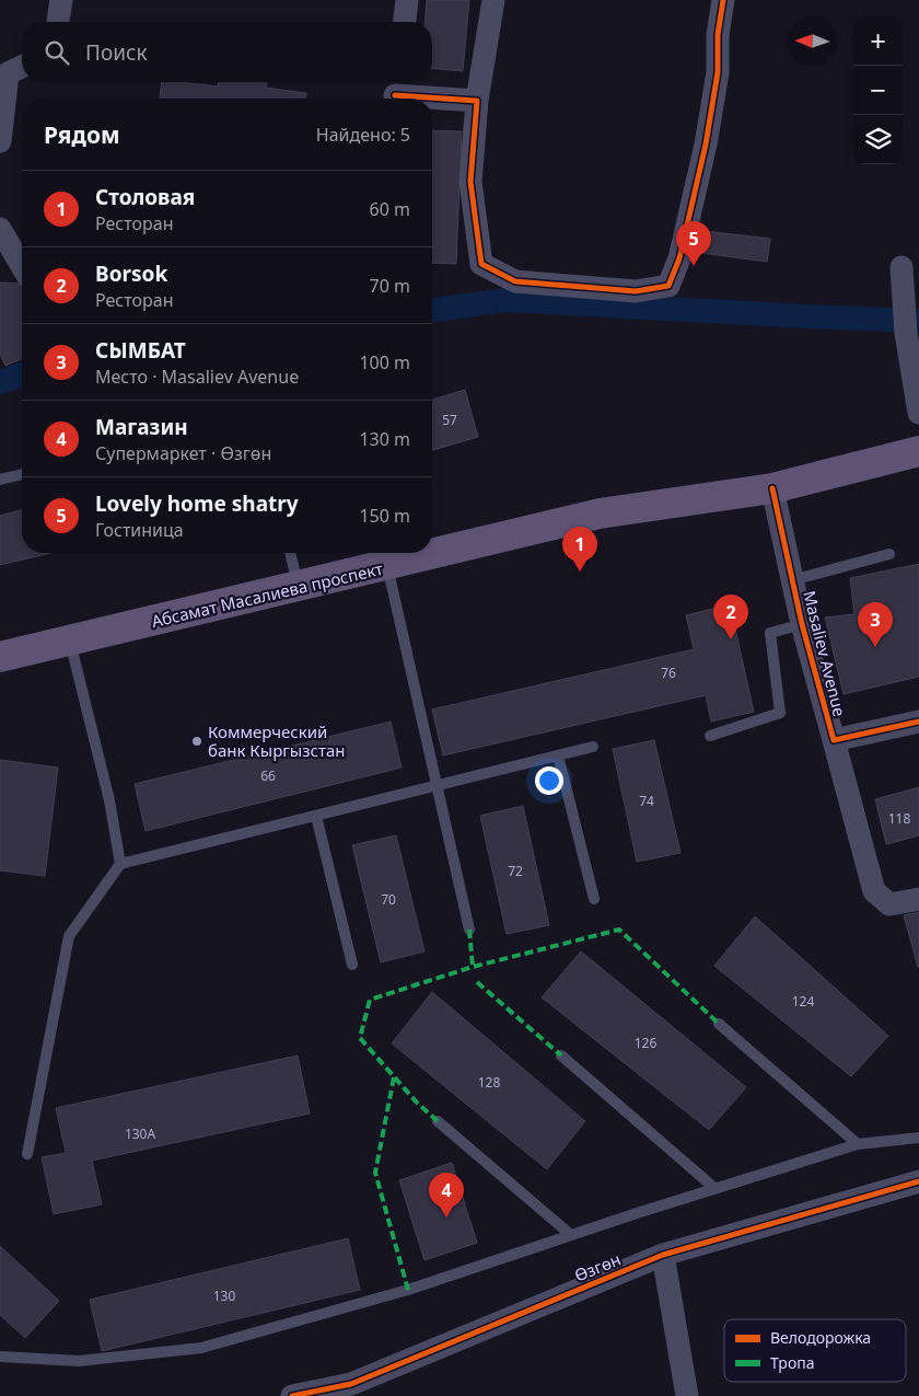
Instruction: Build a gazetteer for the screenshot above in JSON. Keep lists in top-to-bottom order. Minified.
{"streets":{"main road":["Абсамат Масалиева проспект"],"street":["Masaliev Avenue","Өзгөн"]},"crossings":[["Абсамат Масалиева проспект","Masaliev Avenue"]],"places":["Коммерческий банк Кыргызстан"],"house_numbers":["57","76","66","74","118","72","70","124","126","128","130А","130"],"legend":["Велодорожка","Тропа"],"north":"left","page":{"map_buttons":["+","−"],"search":"Поиск","heading":["Рядом","Найдено: 5"],"list":[{"mark":"1","name":"Столовая","note":"Ресторан","value":"60 m"},{"mark":"2","name":"Borsok","note":"Ресторан","value":"70 m"},{"mark":"3","name":"СЫМБАТ","note":"Место · Masaliev Avenue","value":"100 m"},{"mark":"4","name":"Магазин","note":"Супермаркет · Өзгөн","value":"130 m"},{"mark":"5","name":"Lovely home shatry","note":"Гостиница","value":"150 m"}],"pins":["5","1","2","3","4"]}}
